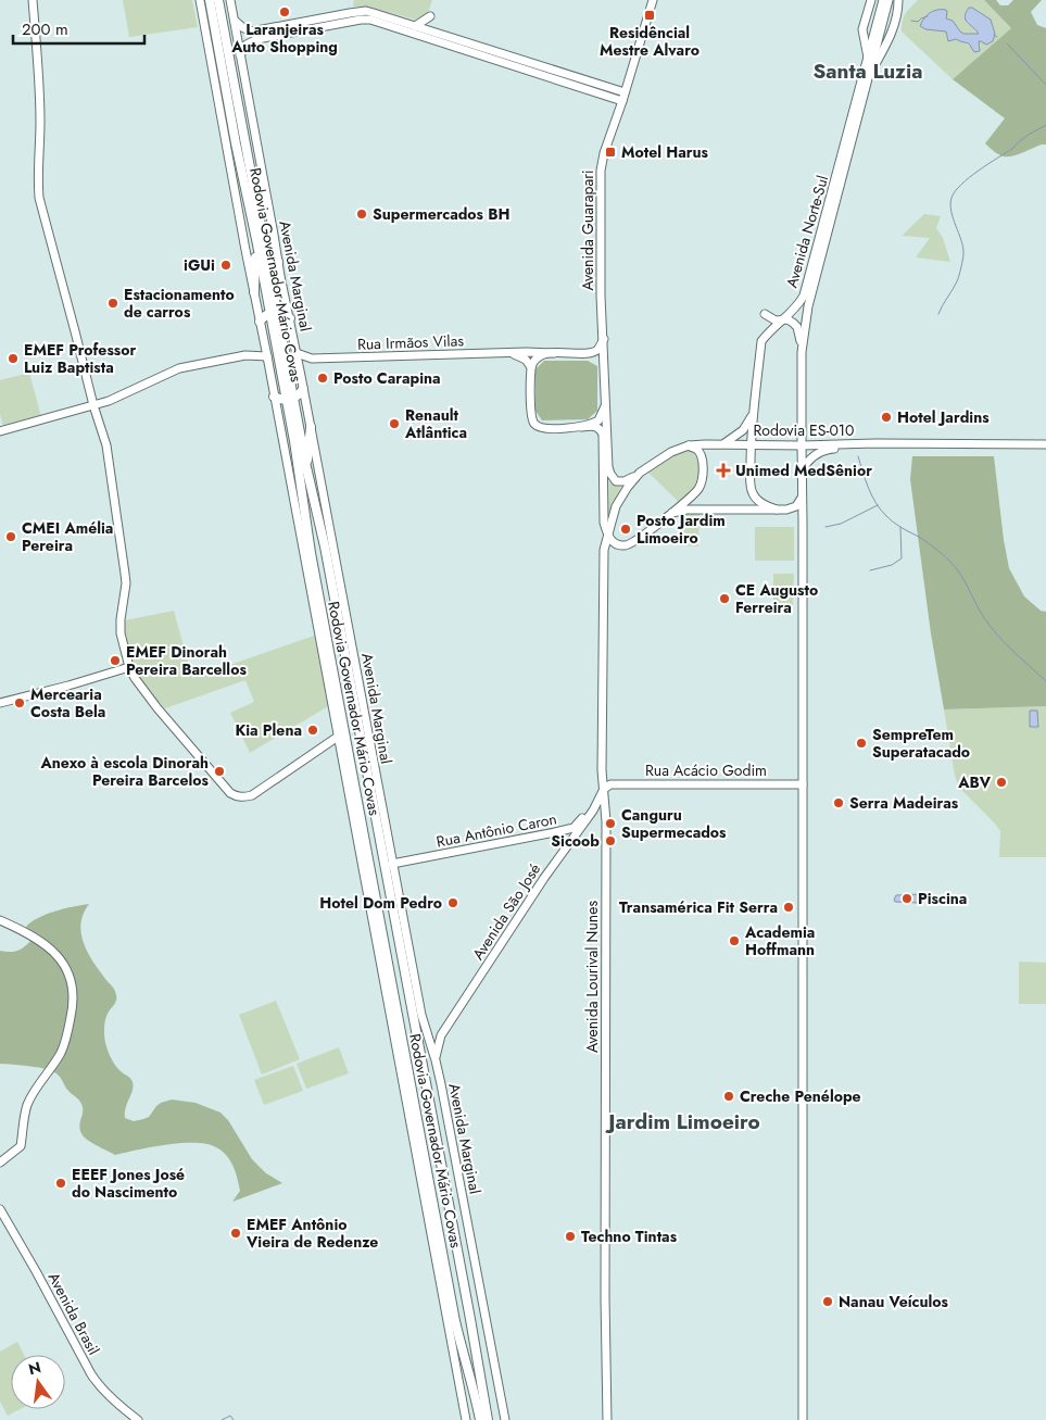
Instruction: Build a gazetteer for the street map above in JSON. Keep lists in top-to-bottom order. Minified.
{"streets":{"main road":["Rodovia Governador Mário Covas"],"street":["Avenida Guarapari","Avenida Norte-Sul","Avenida Marginal","Rua Irmãos Vilas","Rodovia ES-010","Rua Acácio Godim","Rua Antônio Caron","Avenida São José","Avenida Lourival Nunes","Avenida Brasil"]},"crossings":[["Avenida Guarapari","Rua Irmãos Vilas"],["Avenida Norte-Sul","Rodovia ES-010"],["Avenida Marginal","Rua Irmãos Vilas"],["Avenida Marginal","Rua Antônio Caron"],["Avenida Marginal","Avenida São José"],["Rodovia ES-010","Avenida Lourival Nunes"],["Rua Acácio Godim","Avenida São José"],["Rua Acácio Godim","Avenida Lourival Nunes"],["Rua Antônio Caron","Avenida Lourival Nunes"],["Avenida São José","Avenida Lourival Nunes"]],"districts":["Santa Luzia","Jardim Limoeiro"],"places":{"other":["Laranjeiras Auto Shopping","Supermercados BH","iGUi","Estacionamento de carros","EMEF Professor Luiz Baptista","Posto Carapina","Hotel Jardins","Renault Atlântica","Posto Jardim Limoeiro","CMEI Amélia Pereira","CE Augusto Ferreira","EMEF Dinorah Pereira Barcellos","Mercearia Costa Bela","Kia Plena","SempreTem Superatacado","Anexo à escola Dinorah Pereira Barcelos","ABV","Serra Madeiras","Canguru Supermecados","Sicoob","Piscina","Hotel Dom Pedro","Transamérica Fit Serra","Academia Hoffmann","Creche Penélope","EEEF Jones José do Nascimento","EMEF Antônio Vieira de Redenze","Techno Tintas","Nanau Veículos"],"transit":["Residêncial Mestre Alvaro","Motel Harus"],"health":["Unimed MedSênior"]},"scale_bar":"200 m","north":"top"}
